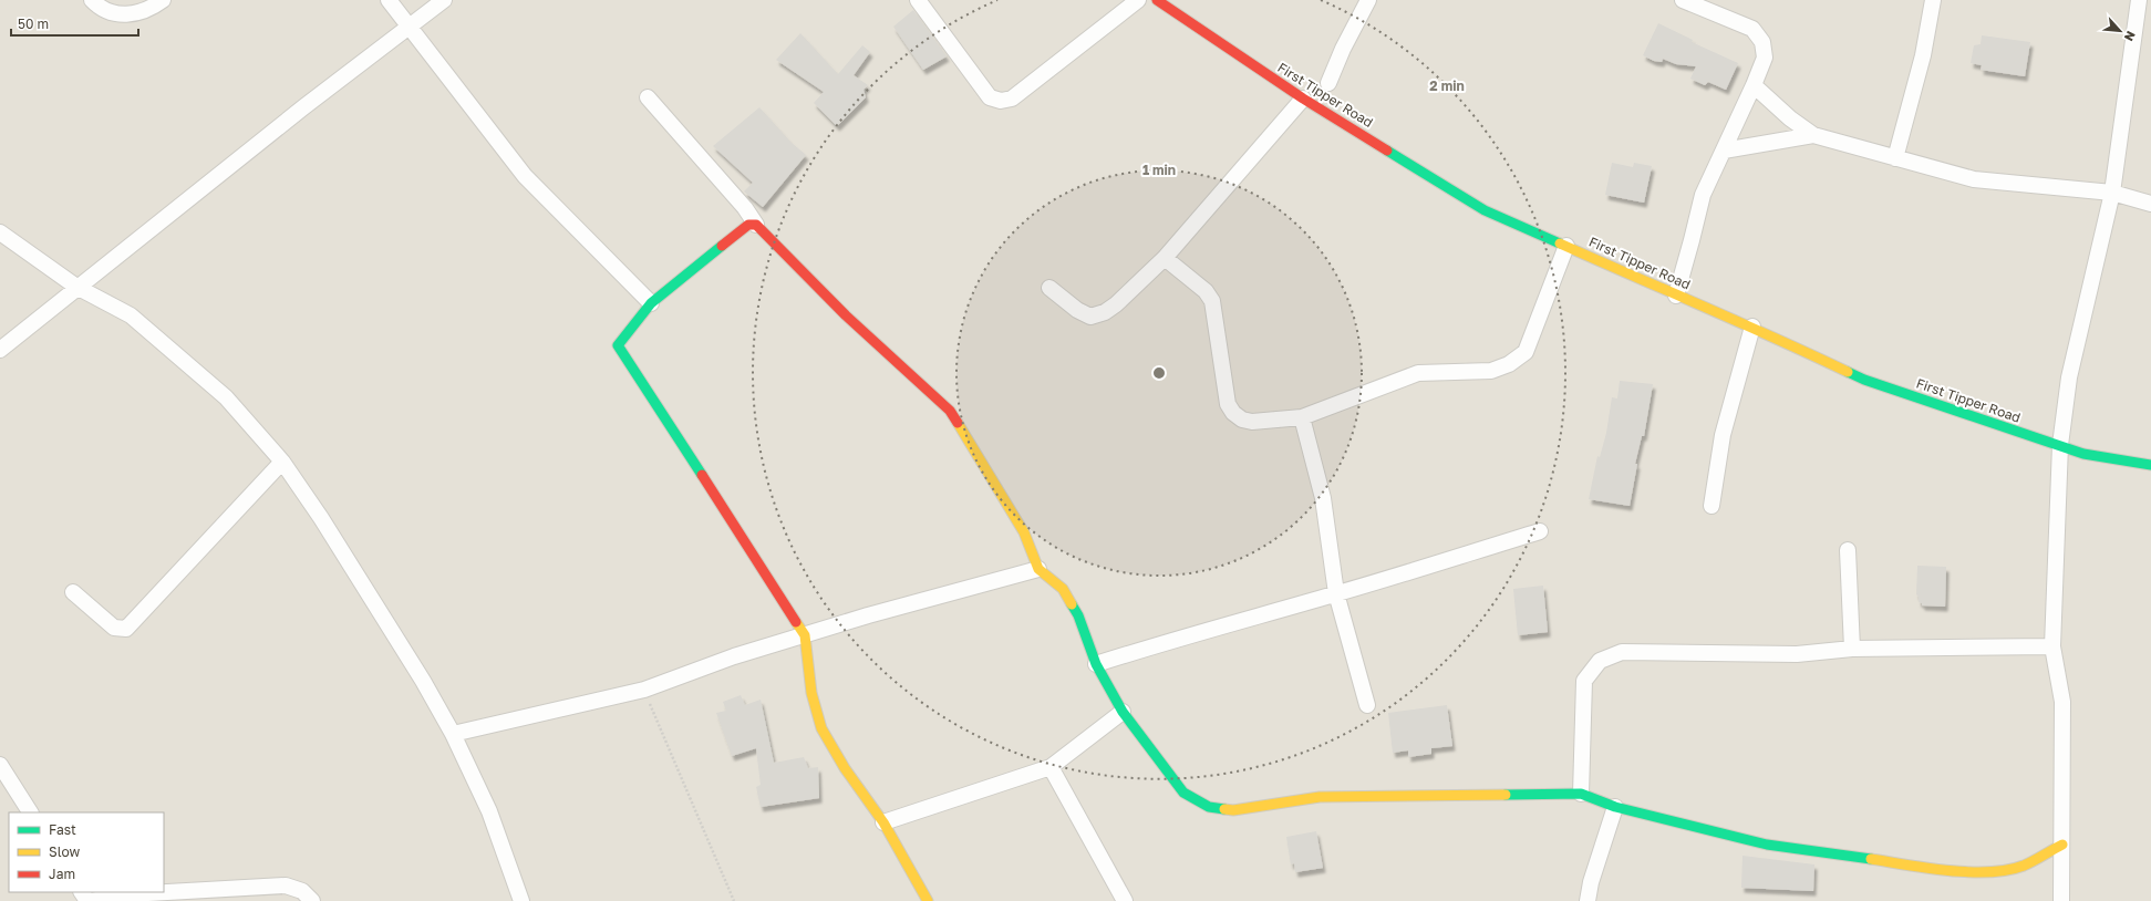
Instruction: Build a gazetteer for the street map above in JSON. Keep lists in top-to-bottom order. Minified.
{"streets":{"street":["First Tipper Road"]},"legend":["Fast","Slow","Jam"],"scale_bar":"50 m","north":"bottom right","rings":["2 min","1 min"]}
